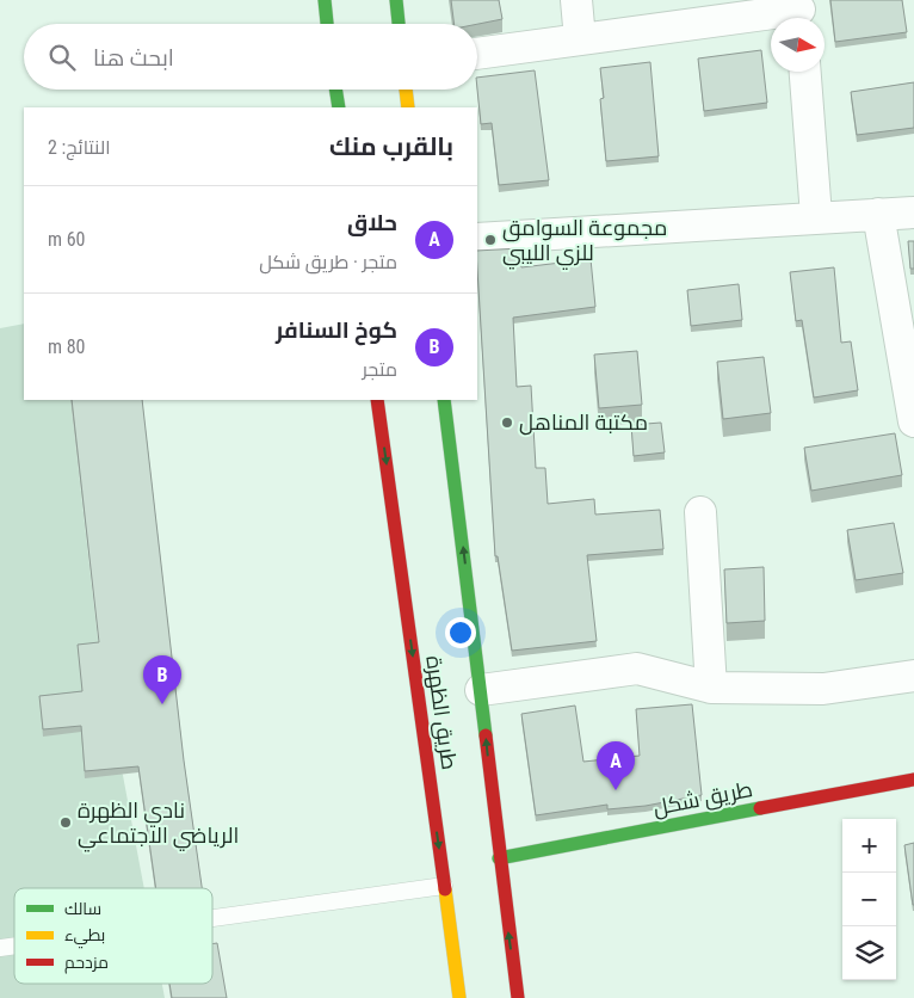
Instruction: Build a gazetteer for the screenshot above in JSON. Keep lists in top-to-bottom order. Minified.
{"streets":{"main road":["طريق الظهرة","طريق شكل"]},"crossings":[["طريق الظهرة","طريق شكل"]],"places":["مجموعة السوامق للزي الليبي","مكتبة المناهل","نادي الظهرة الرياضي الاجتماعي"],"legend":["سالك","بطيء","مزدحم"],"north":"right","page":{"search":"ابحث هنا","heading":["بالقرب منك","النتائج: 2"],"list":[{"mark":"A","name":"حلاق","note":"متجر · طريق شكل","value":"60 m"},{"mark":"B","name":"كوخ السنافر","note":"متجر","value":"80 m"}],"pins":["B","A"],"map_buttons":["+","−"]}}
